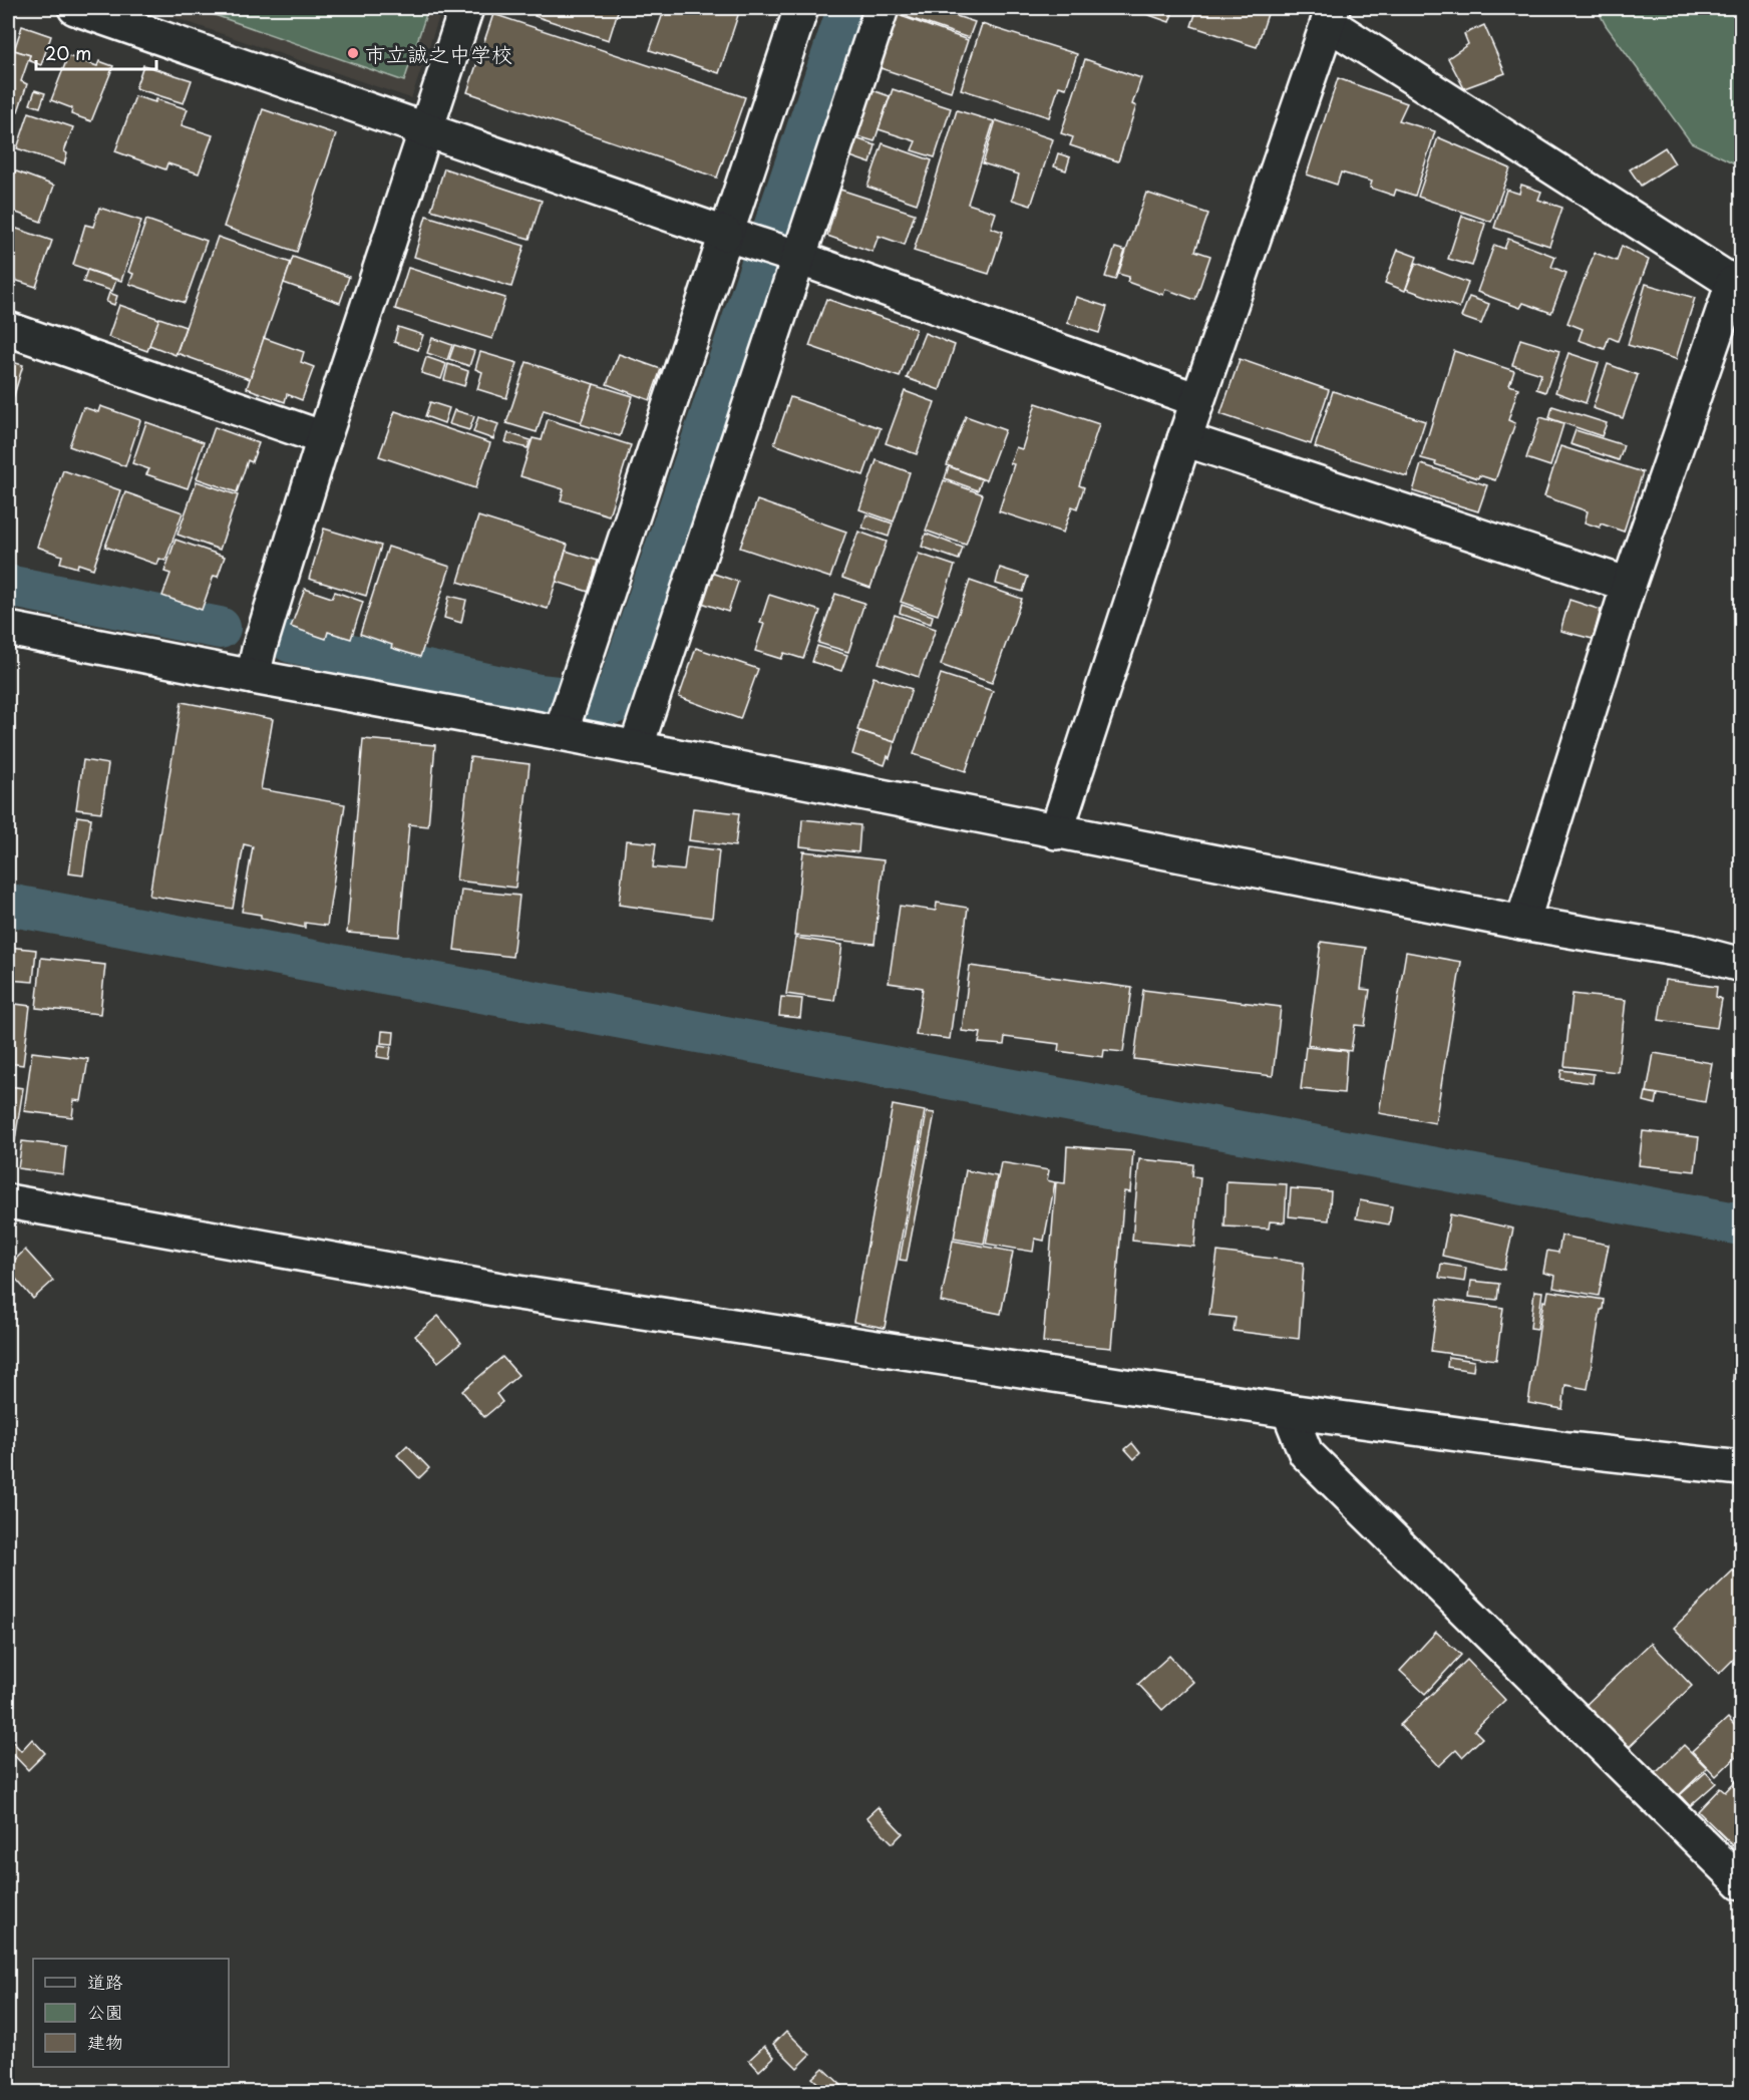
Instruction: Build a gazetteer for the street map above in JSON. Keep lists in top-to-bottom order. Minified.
{"places":["市立誠之中学校"],"legend":["道路","公園","建物"],"scale_bar":"20 m"}
